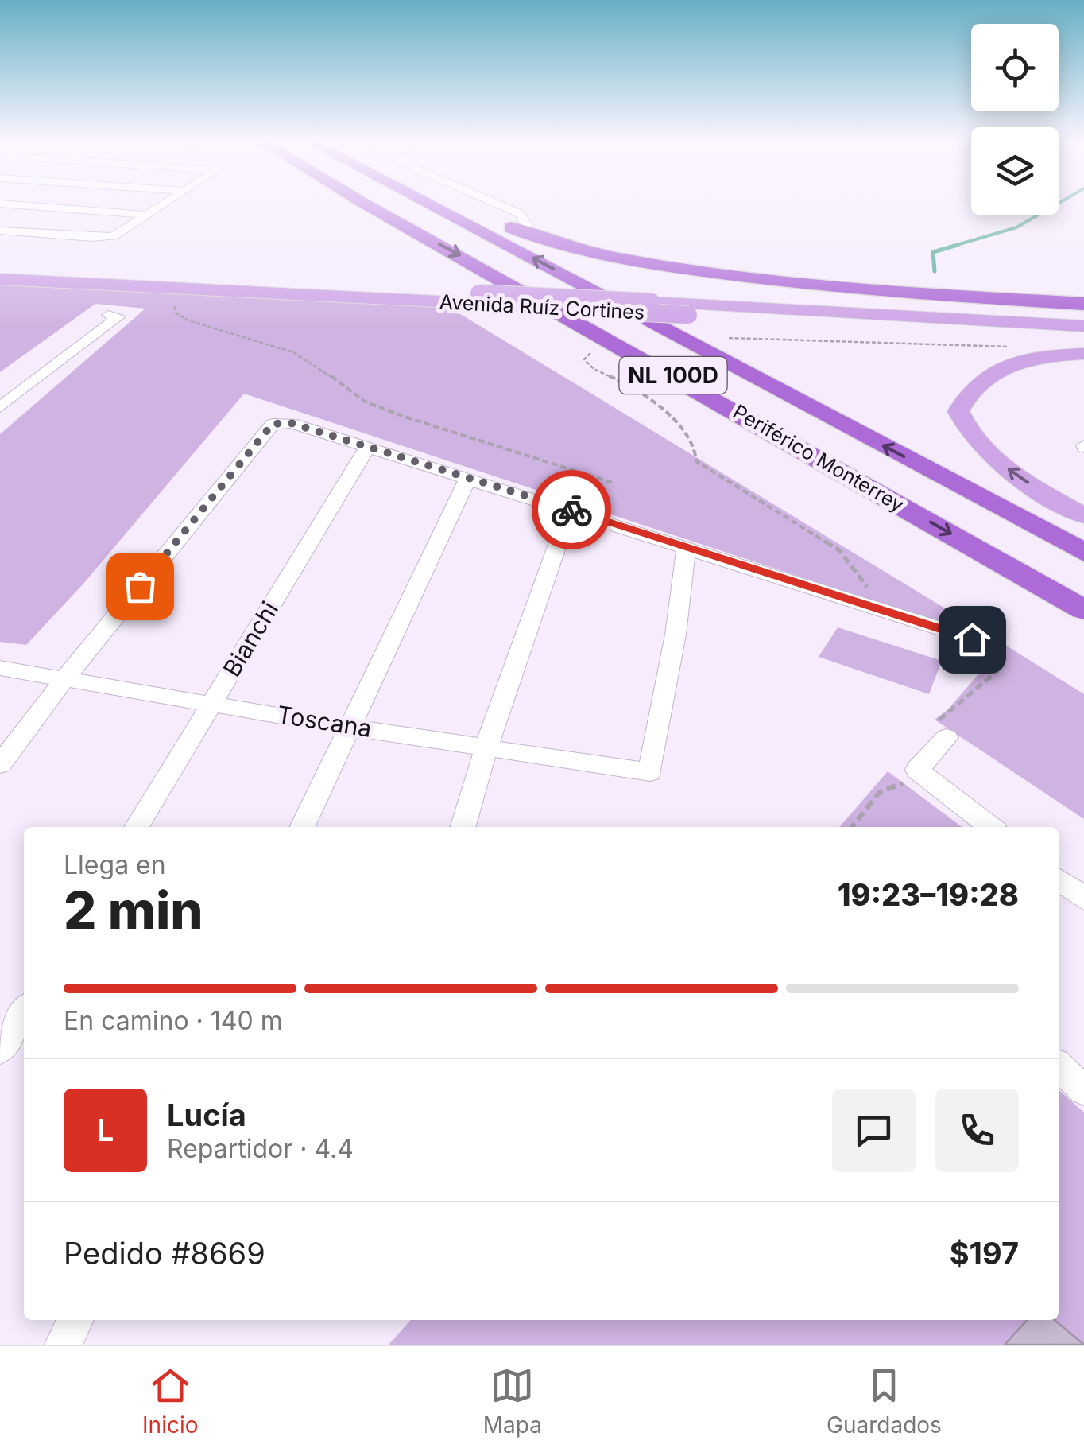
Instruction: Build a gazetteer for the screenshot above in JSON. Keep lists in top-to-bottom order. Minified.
{"streets":{"highway":["NL 100D","Periférico Monterrey"],"main road":["Avenida Ruíz Cortines"],"street":["Bianchi","Toscana"]},"crossings":[["Bianchi","Toscana"]],"page":{"heading":["2 min","Llega en","19:23–19:28"],"panel":["Lucía","Repartidor · 4.4","Pedido #8669","$197"],"bar":"En camino · 140 m","round":"L","tabs":["Inicio","Mapa","Guardados"]}}
